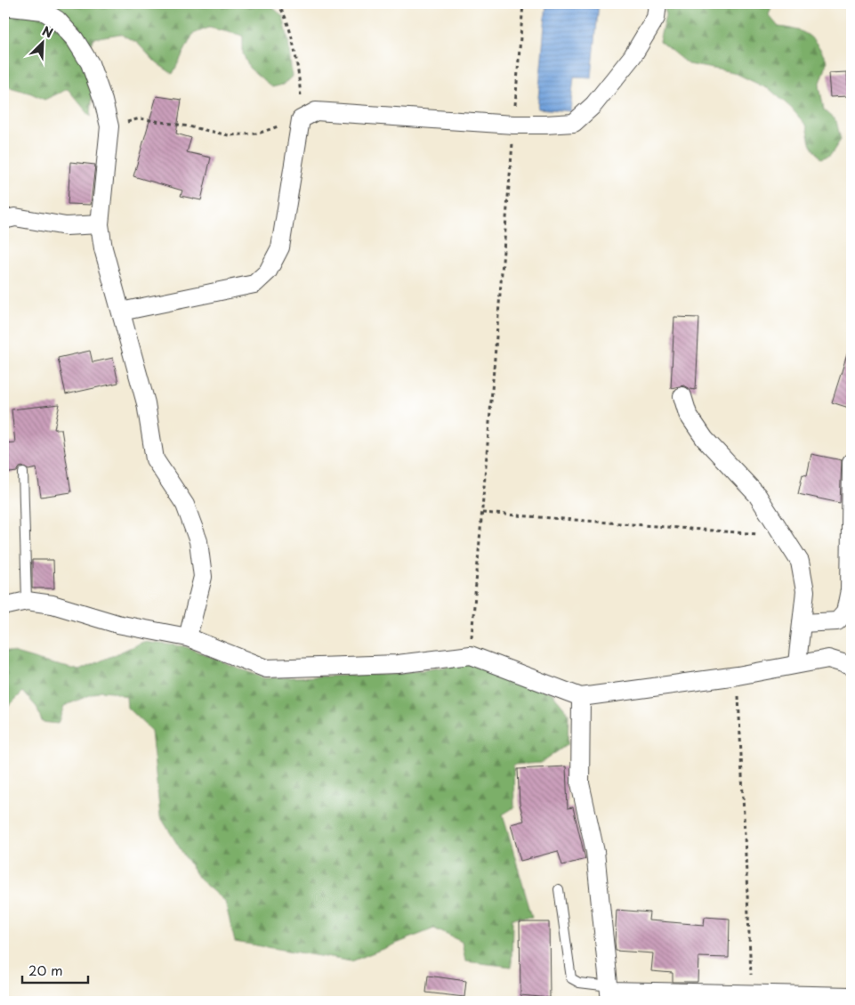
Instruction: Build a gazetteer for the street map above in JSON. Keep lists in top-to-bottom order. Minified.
{"scale_bar":"20 m","north":"top right"}
